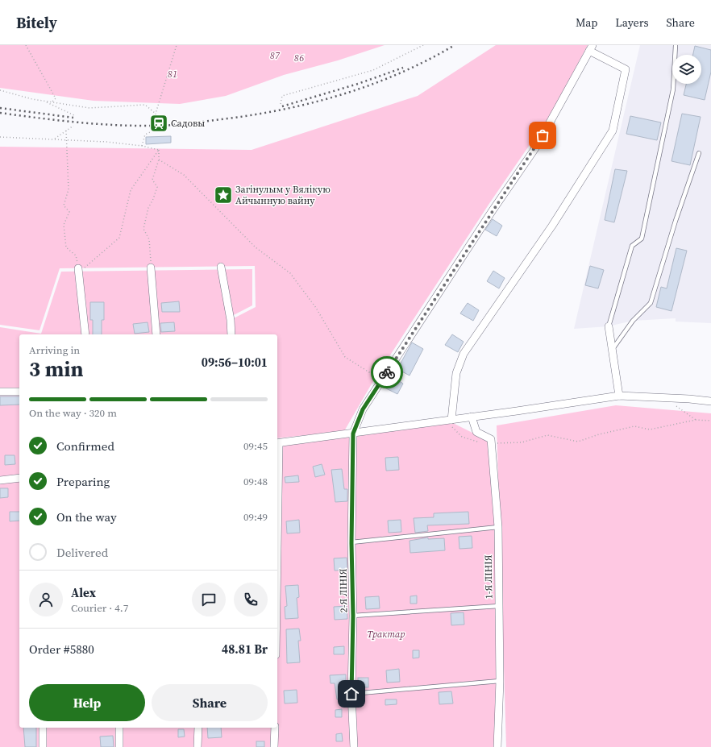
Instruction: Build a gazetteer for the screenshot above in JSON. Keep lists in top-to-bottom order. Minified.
{"streets":{"street":["1-Я ЛІНІЯ","2-Я ЛІНІЯ"]},"parks":["87","86","81","Трактар"],"places":{"station":["Садовы"],"place":["Загінулым у Вялікую Айчынную вайну"]},"page":{"header":"Bitely","nav":["Map","Layers","Share"],"heading":["3 min","Arriving in","09:56–10:01"],"panel":["Alex","Courier · 4.7","Order #5880","48.81 Br"],"bar":"On the way · 320 m","list":[["Confirmed","09:45"],["Preparing","09:48"],["On the way","09:49"],"Delivered"],"buttons":["Help","Share"]}}
